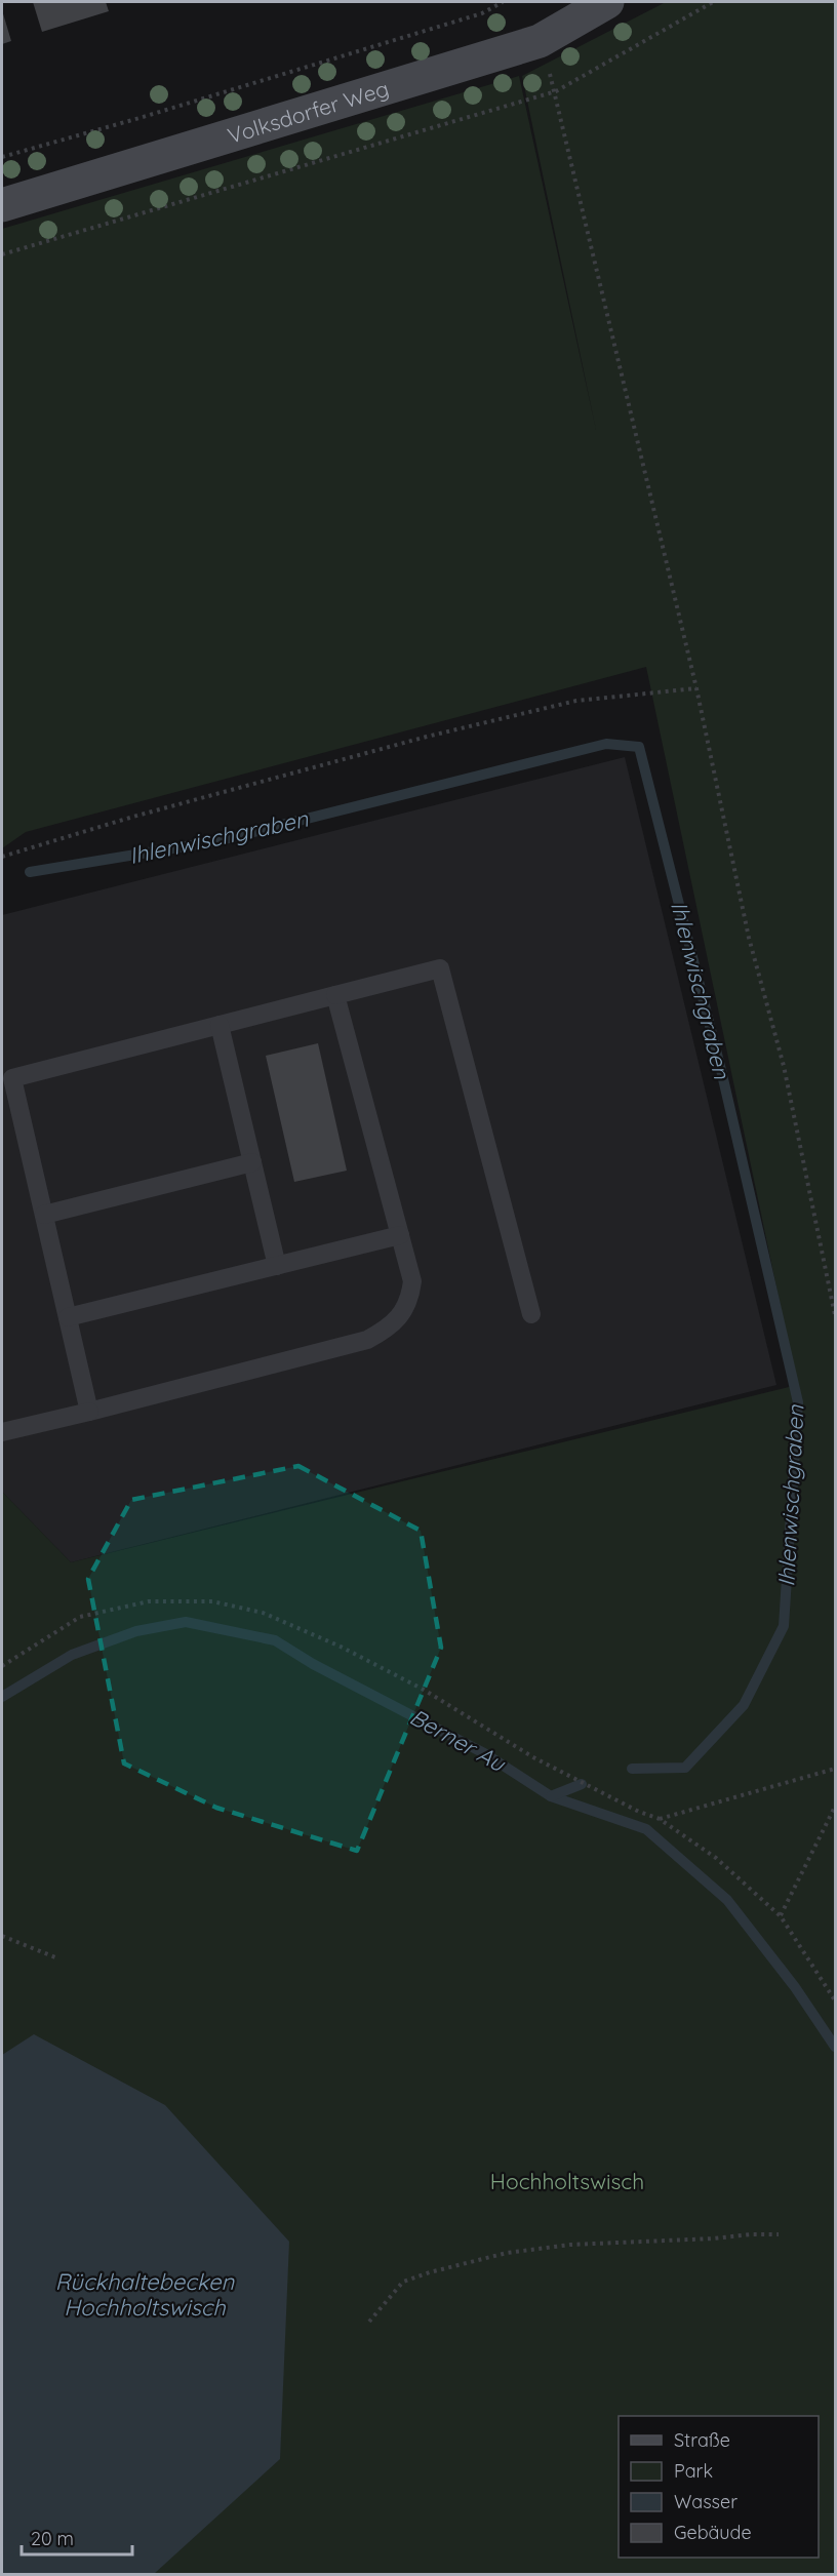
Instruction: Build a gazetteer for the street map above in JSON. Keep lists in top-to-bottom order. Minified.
{"streets":{"street":["Volksdorfer Weg"]},"water":["Ihlenwischgraben","Berner Au","Rückhaltebecken Hochholtswisch"],"parks":["Hochholtswisch"],"legend":["Straße","Park","Wasser","Gebäude"],"scale_bar":"20 m"}
